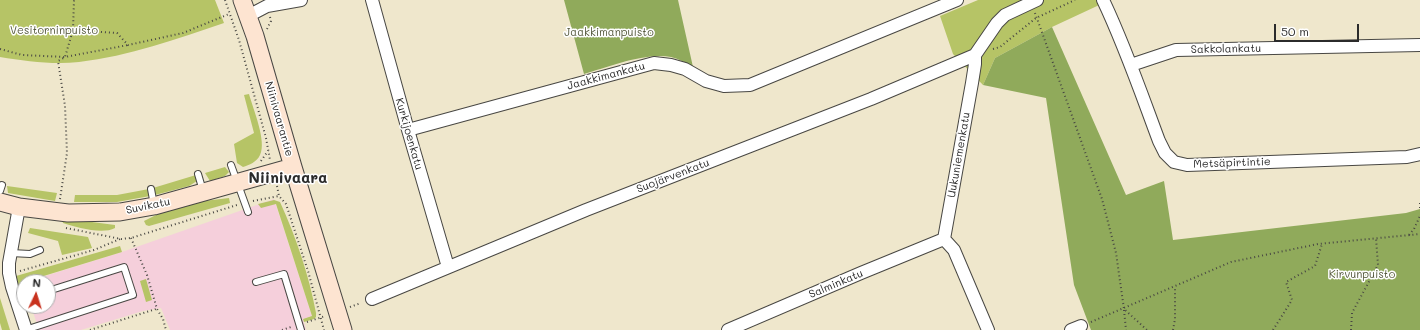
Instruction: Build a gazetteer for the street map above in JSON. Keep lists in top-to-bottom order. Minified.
{"streets":{"main road":["Niinivaarantie","Suvikatu"],"street":["Sakkolankatu","Jaakkimankatu","Kurkijoenkatu","Uukuniemenkatu","Metsäpirtintie","Suojärvenkatu","Salminkatu"]},"crossings":[["Sakkolankatu","Metsäpirtintie"],["Jaakkimankatu","Kurkijoenkatu"],["Niinivaarantie","Suvikatu"],["Kurkijoenkatu","Suojärvenkatu"],["Uukuniemenkatu","Suojärvenkatu"],["Uukuniemenkatu","Salminkatu"]],"districts":["Niinivaara"],"parks":["Vesitorninpuisto","Jaakkimanpuisto","Kirvunpuisto"],"scale_bar":"50 m","north":"top"}
